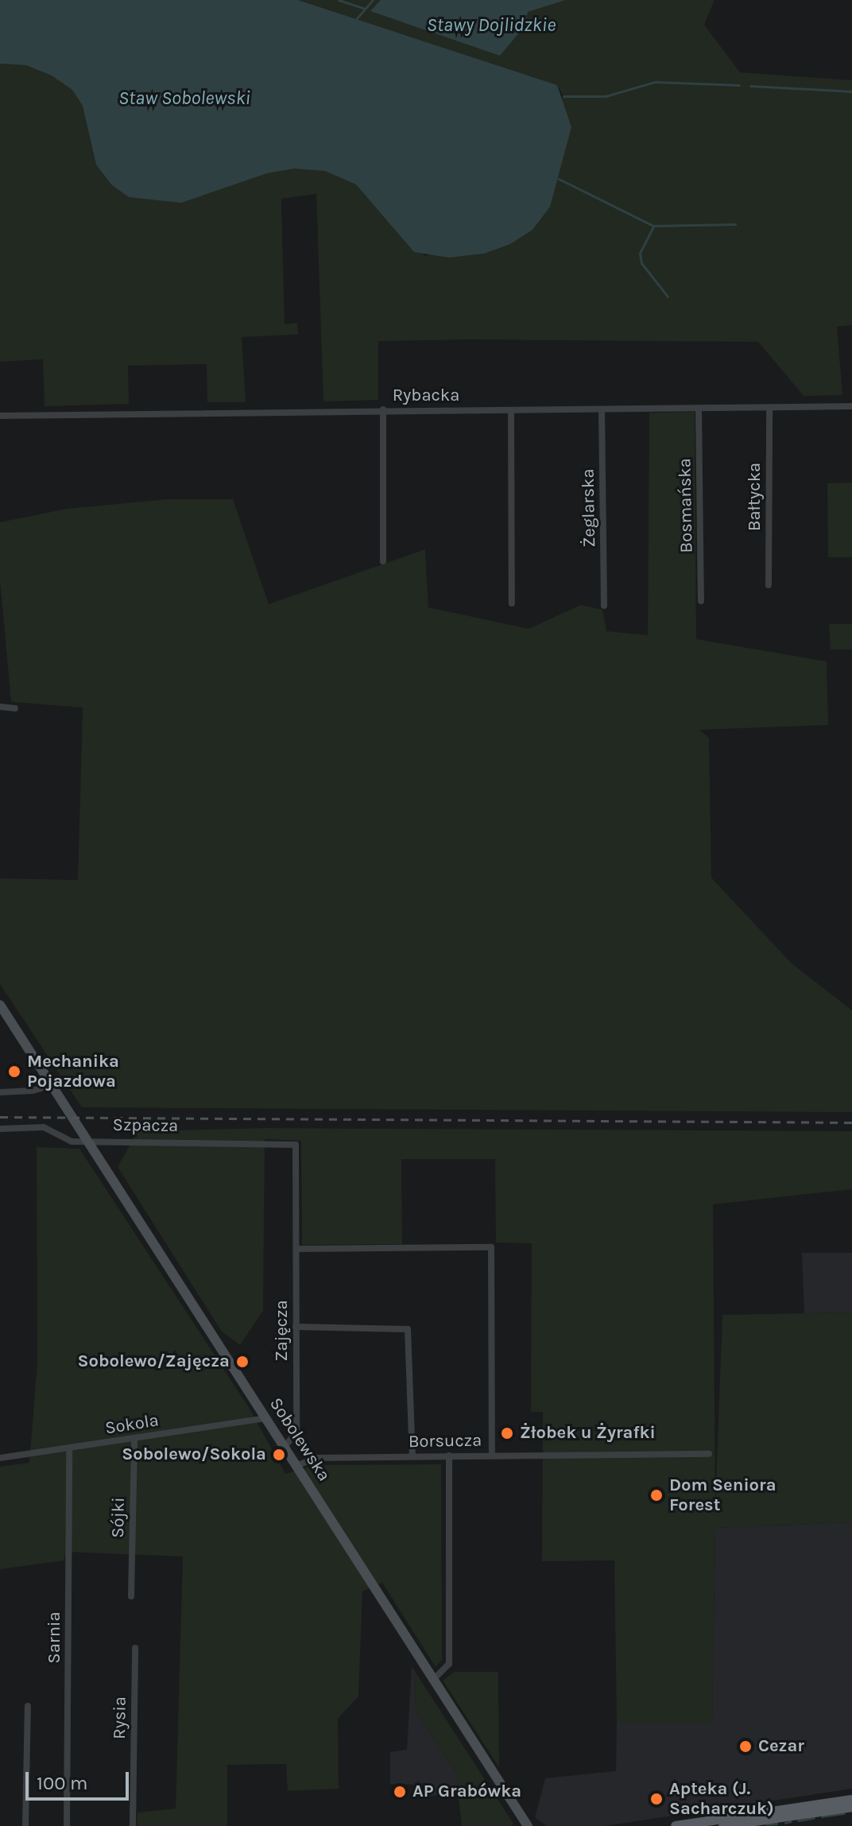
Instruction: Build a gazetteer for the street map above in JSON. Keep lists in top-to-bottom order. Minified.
{"streets":{"street":["Rybacka","Bałtycka","Bosmańska","Żeglarska","Szpacza","Zajęcza","Sokola","Sobolewska","Borsucza","Sójki","Sarnia","Rysia"]},"crossings":[["Rybacka","Bałtycka"],["Rybacka","Bosmańska"],["Rybacka","Żeglarska"],["Szpacza","Zajęcza"],["Szpacza","Sobolewska"],["Zajęcza","Sobolewska"],["Sokola","Sobolewska"],["Sokola","Sójki"],["Sokola","Sarnia"],["Sobolewska","Borsucza"]],"water":["Stawy Dojlidzkie","Staw Sobolewski"],"places":["Mechanika Pojazdowa","Sobolewo/Zajęcza","Żłobek u Żyrafki","Sobolewo/Sokola","Dom Seniora Forest","Cezar","AP Grabówka","Apteka (J. Sacharczuk)"],"scale_bar":"100 m"}
